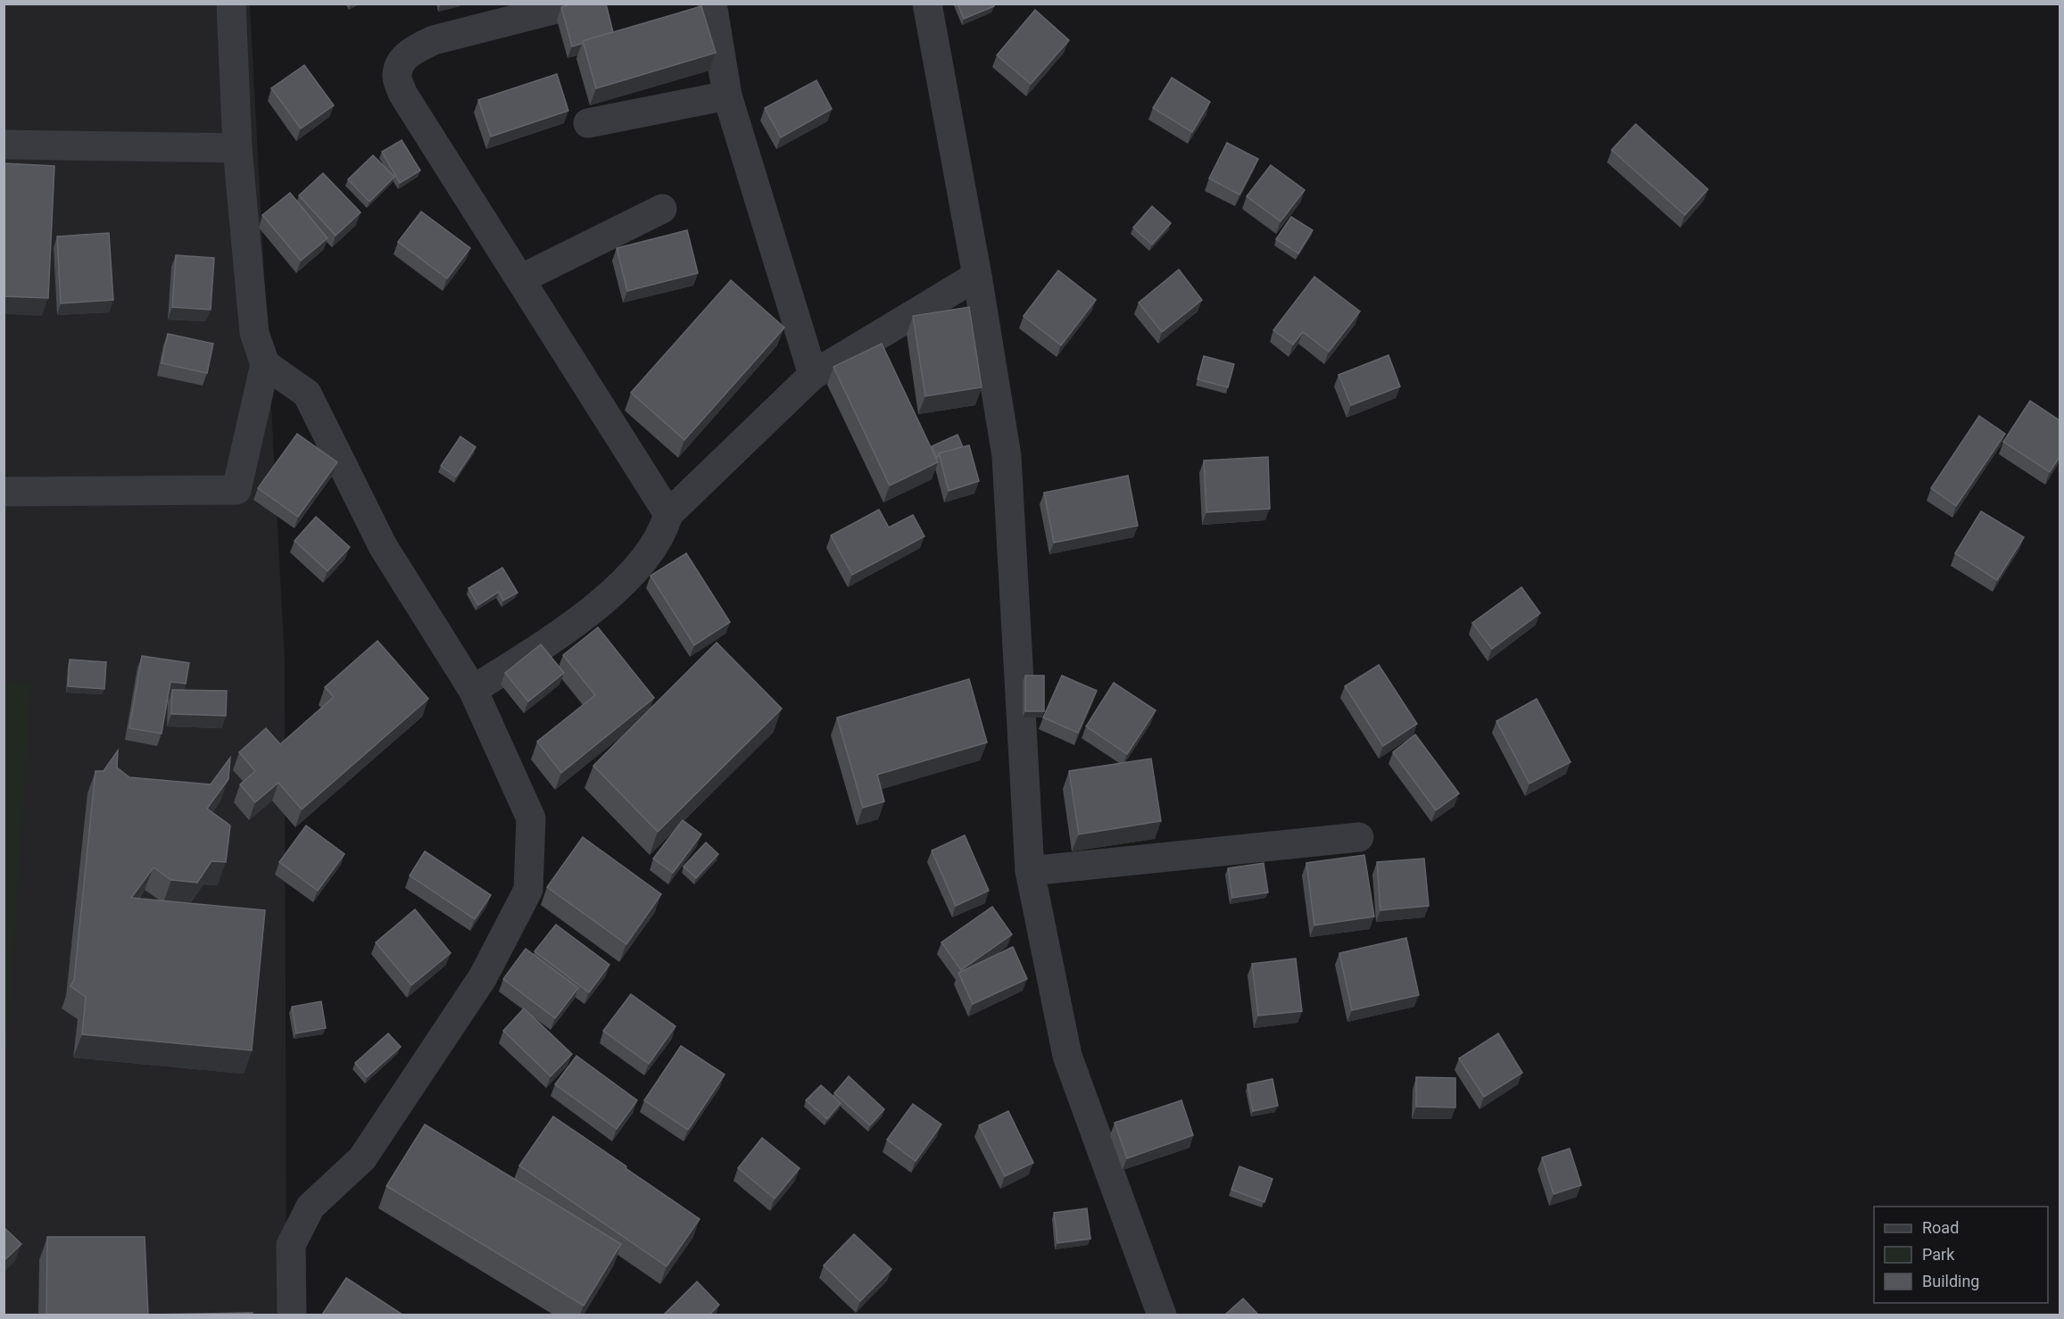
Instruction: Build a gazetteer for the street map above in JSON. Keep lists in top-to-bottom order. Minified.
{"legend":["Road","Park","Building"]}
